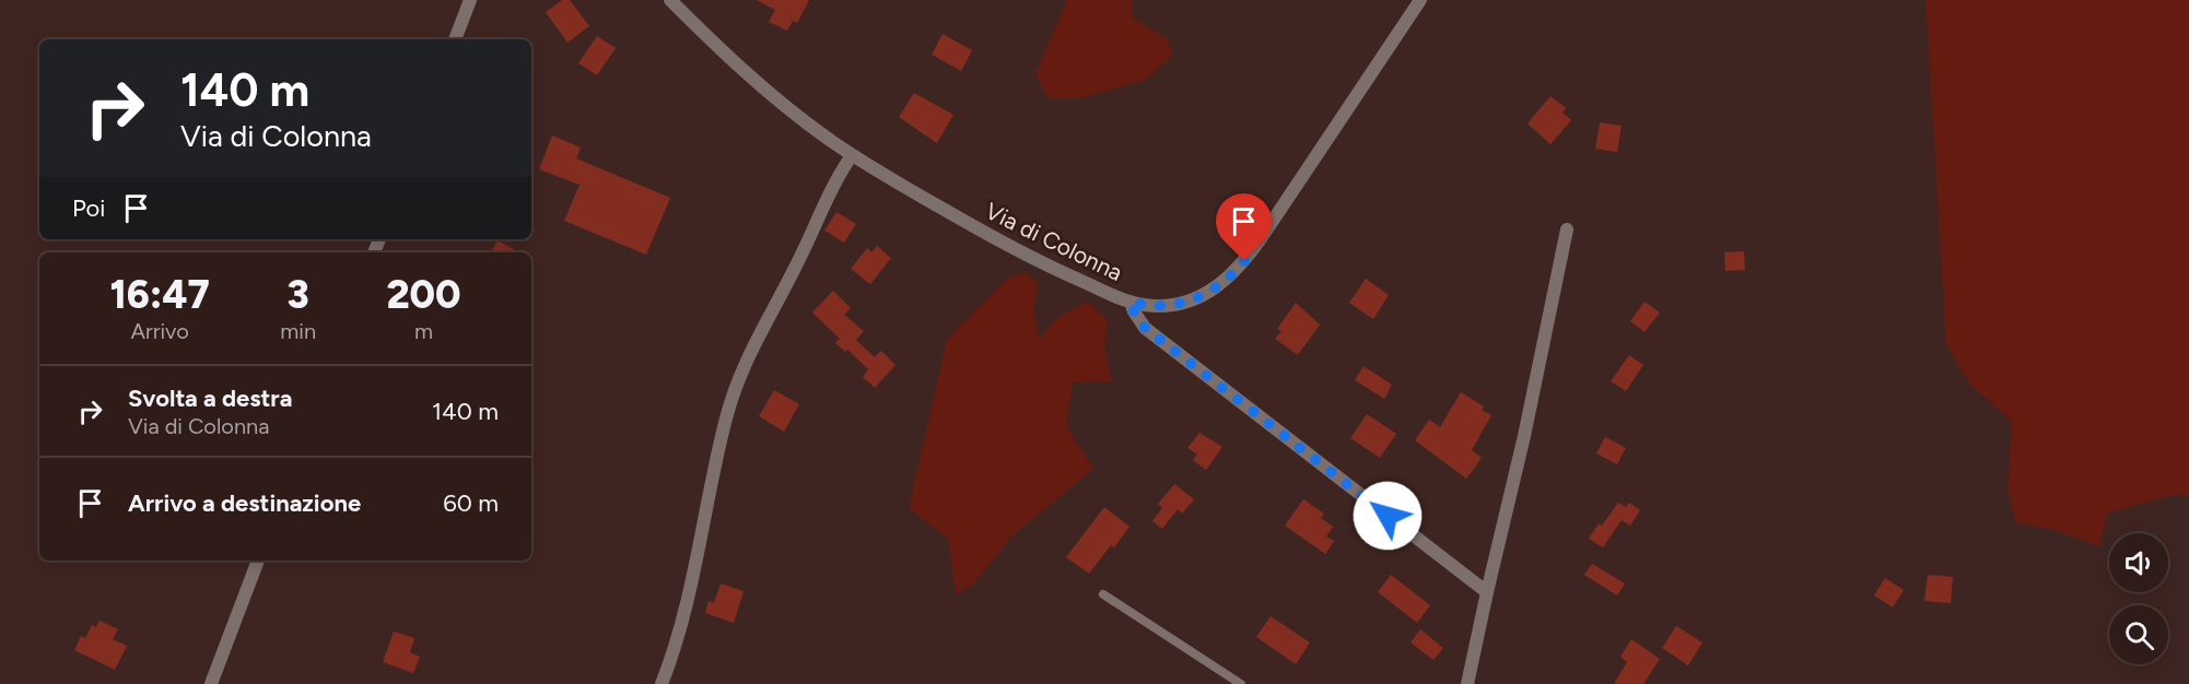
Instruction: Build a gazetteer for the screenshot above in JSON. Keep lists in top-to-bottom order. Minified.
{"streets":{"street":["Via di Colonna"]},"page":{"turn":["140 m","Via di Colonna"],"then":"Poi","eta":["16:47","Arrivo","3","min","200","m"],"list":[{"name":"Svolta a destra","note":"Via di Colonna","value":"140 m"},{"name":"Arrivo a destinazione","value":"60 m"}]}}
